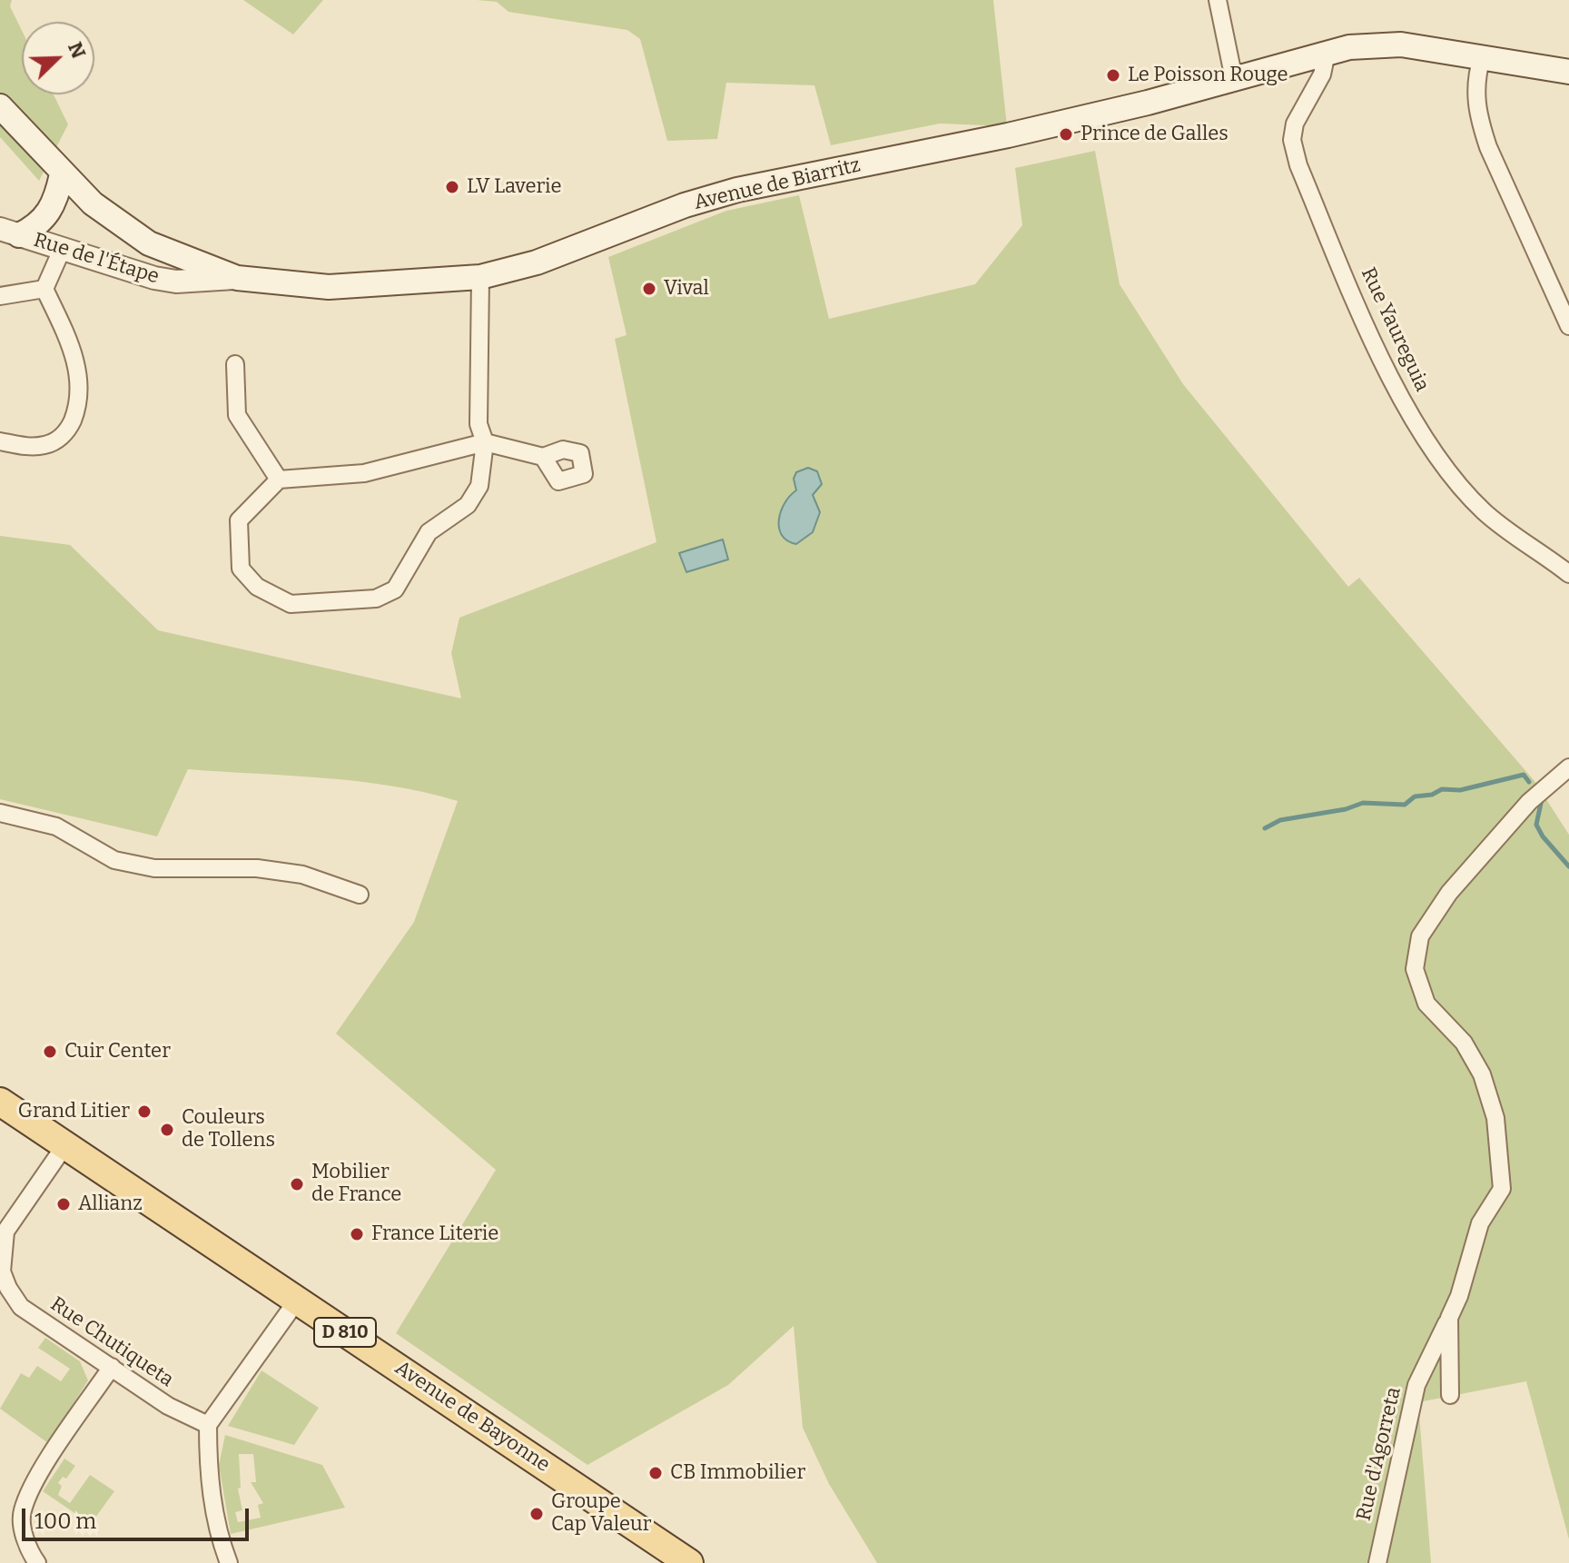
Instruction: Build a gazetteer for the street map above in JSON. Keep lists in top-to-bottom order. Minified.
{"streets":{"main road":["Avenue de Biarritz","D 810","Avenue de Bayonne"],"street":["Rue de l'Étape","Rue Yaureguia","Rue Chutiqueta","Rue d'Agorreta"]},"crossings":[["Avenue de Biarritz","Rue de l'Étape"],["Avenue de Biarritz","Rue Yaureguia"],["Rue Chutiqueta","Avenue de Bayonne"]],"places":["Le Poisson Rouge","Prince de Galles","LV Laverie","Vival","Cuir Center","Grand Litier","Couleurs de Tollens","Mobilier de France","Allianz","France Literie","CB Immobilier","Groupe Cap Valeur"],"scale_bar":"100 m","north":"top right"}
